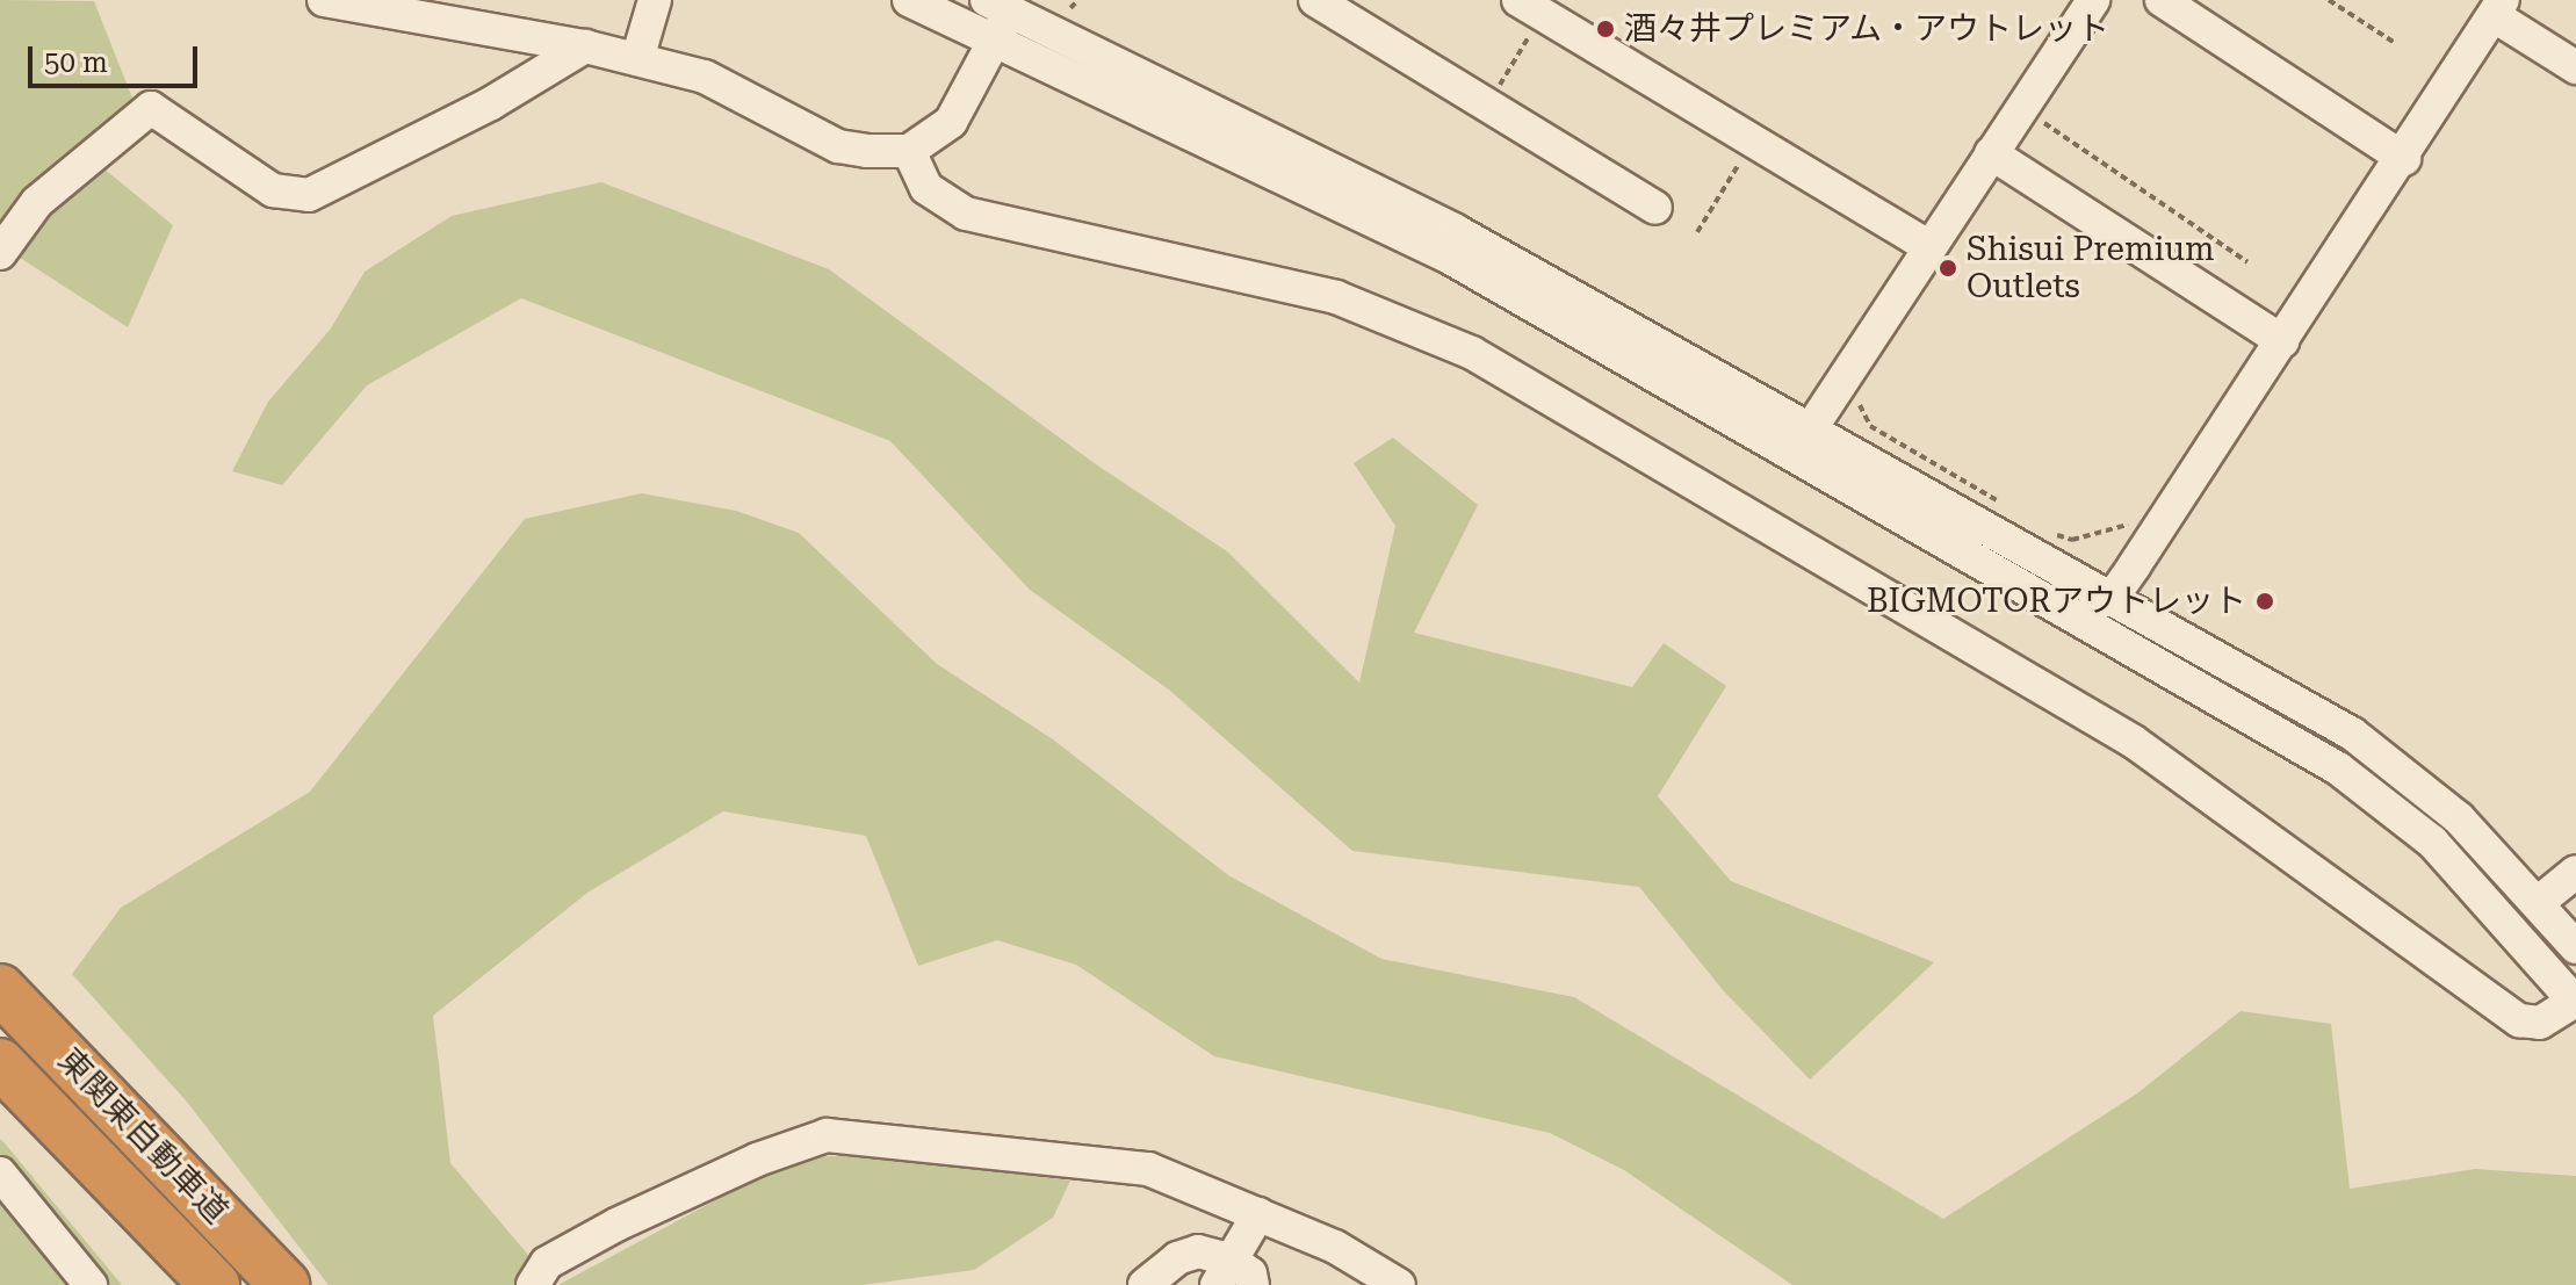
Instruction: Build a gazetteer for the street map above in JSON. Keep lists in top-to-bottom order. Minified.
{"streets":{"highway":["東関東自動車道"]},"places":["酒々井プレミアム・アウトレット","Shisui Premium Outlets","BIGMOTORアウトレット"],"scale_bar":"50 m"}
